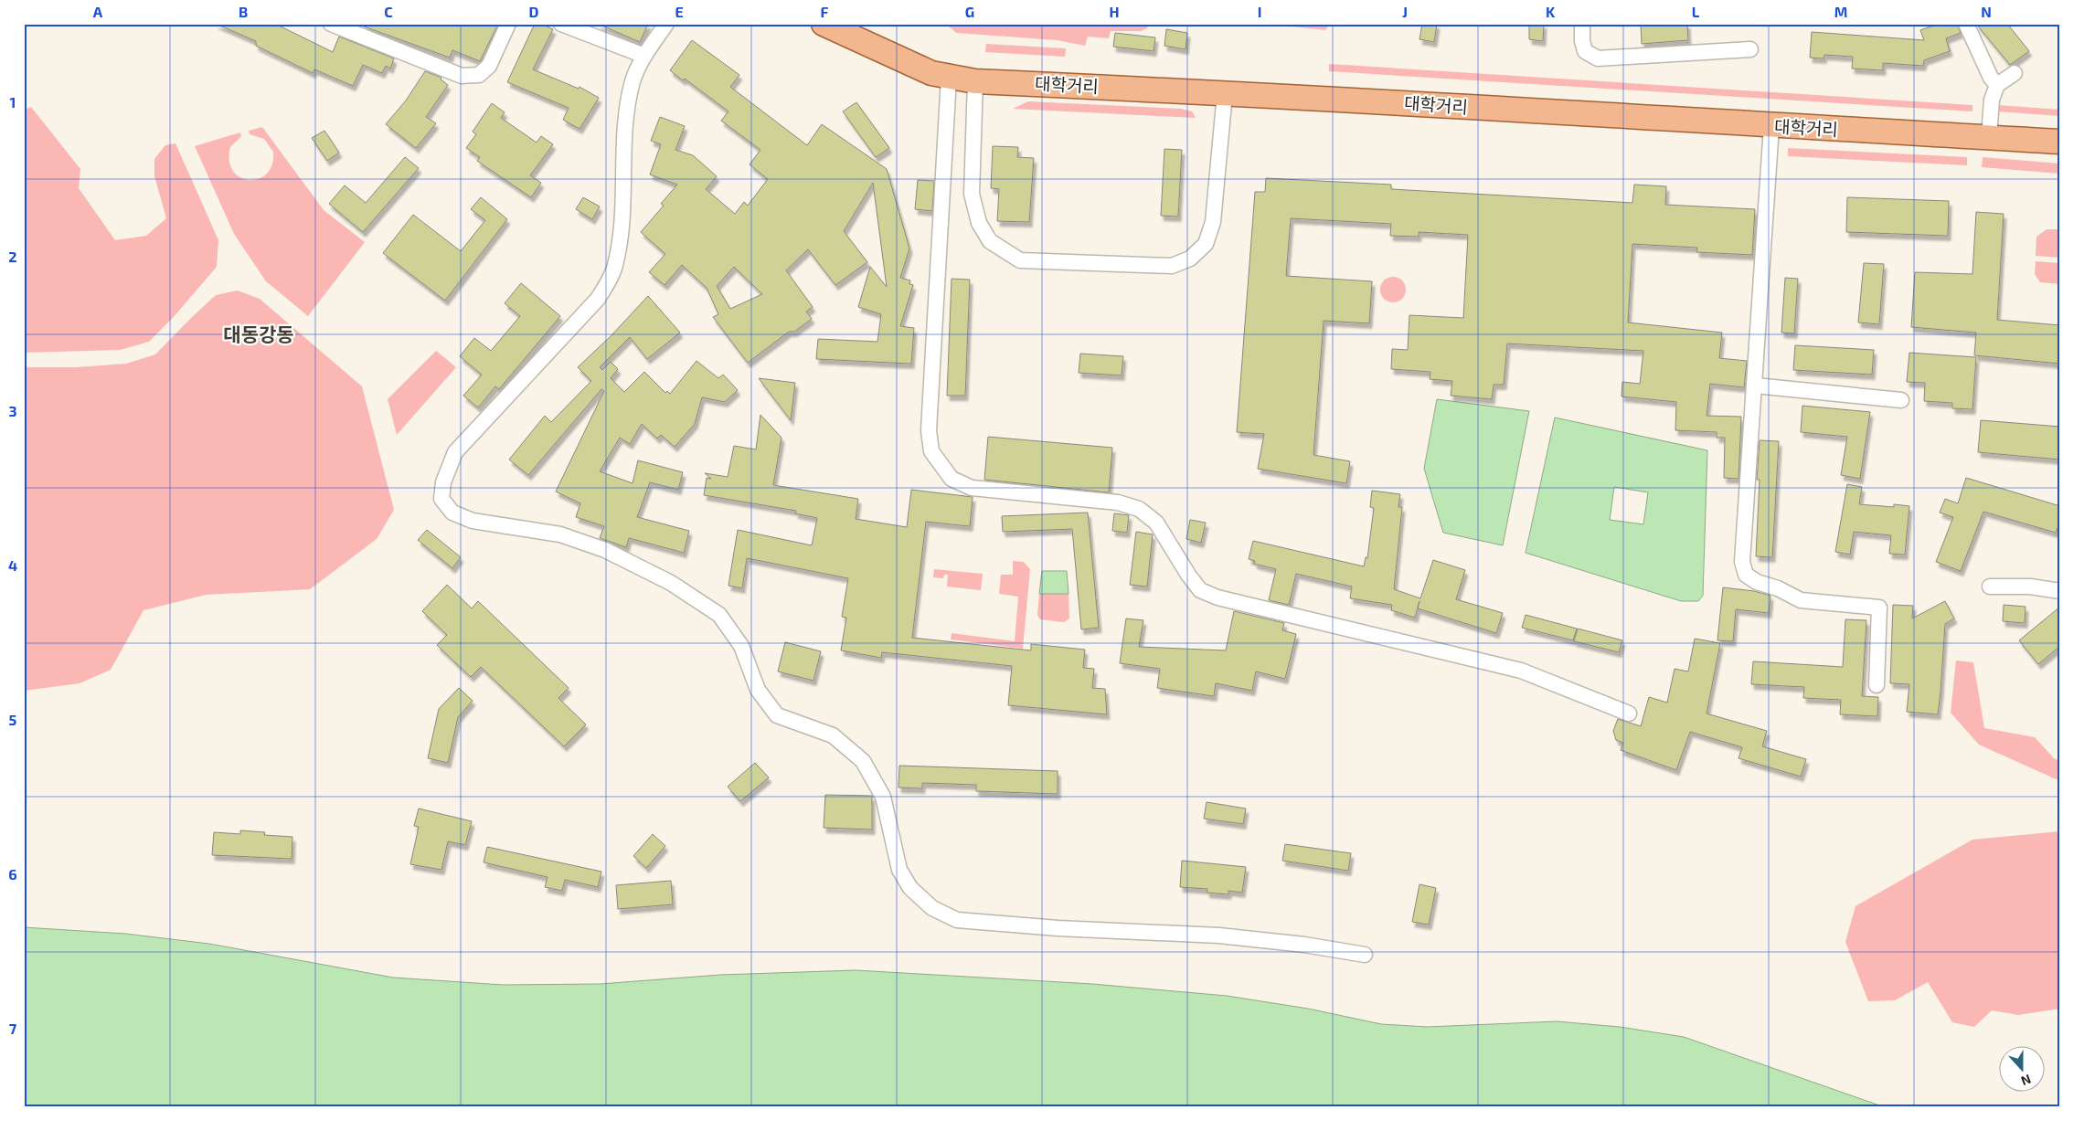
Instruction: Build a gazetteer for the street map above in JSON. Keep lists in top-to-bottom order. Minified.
{"streets":{"main road":["대학거리"]},"districts":["대동강동"],"north":"bottom","grid":{"columns":["A","B","C","D","E","F","G","H","I","J","K","L","M","N"],"rows":["1","2","3","4","5","6","7"]}}
